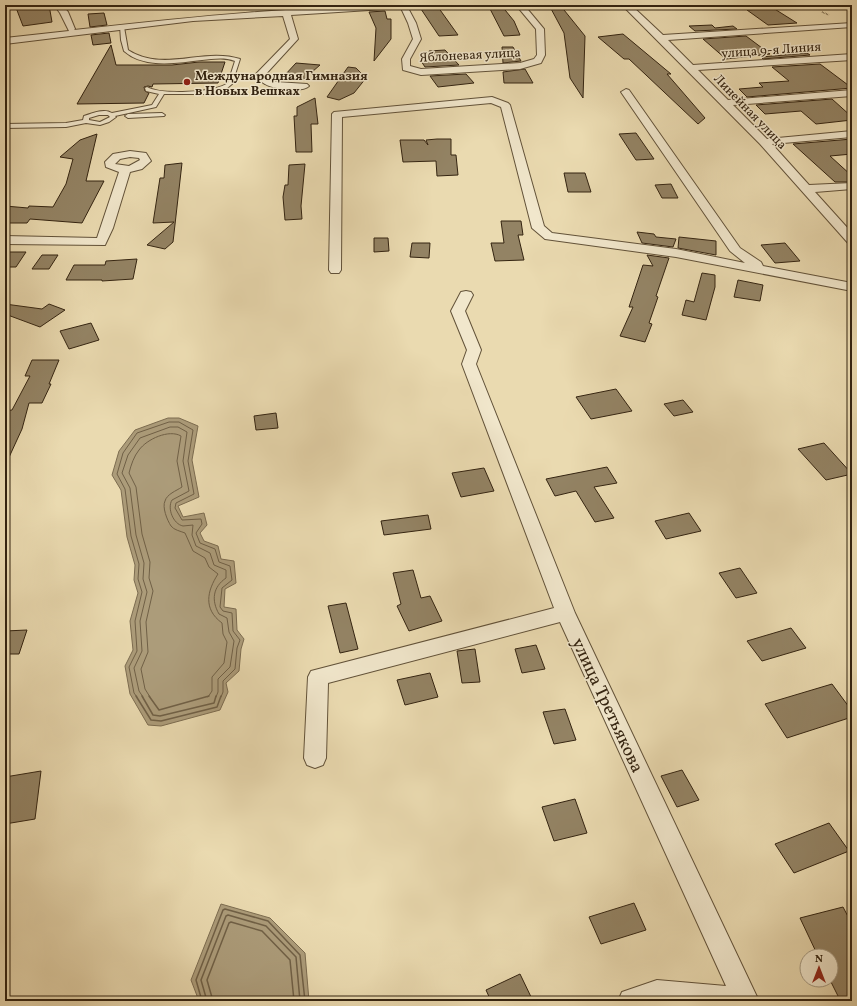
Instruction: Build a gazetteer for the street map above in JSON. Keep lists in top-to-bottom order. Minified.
{"streets":{"street":["улица 9-я Линия","Яблоневая улица","Линейная улица","улица Третьякова"]},"crossings":[["улица 9-я Линия","Линейная улица"]],"places":["Международная Гимназия в Новых Вешках"],"north":"top"}
